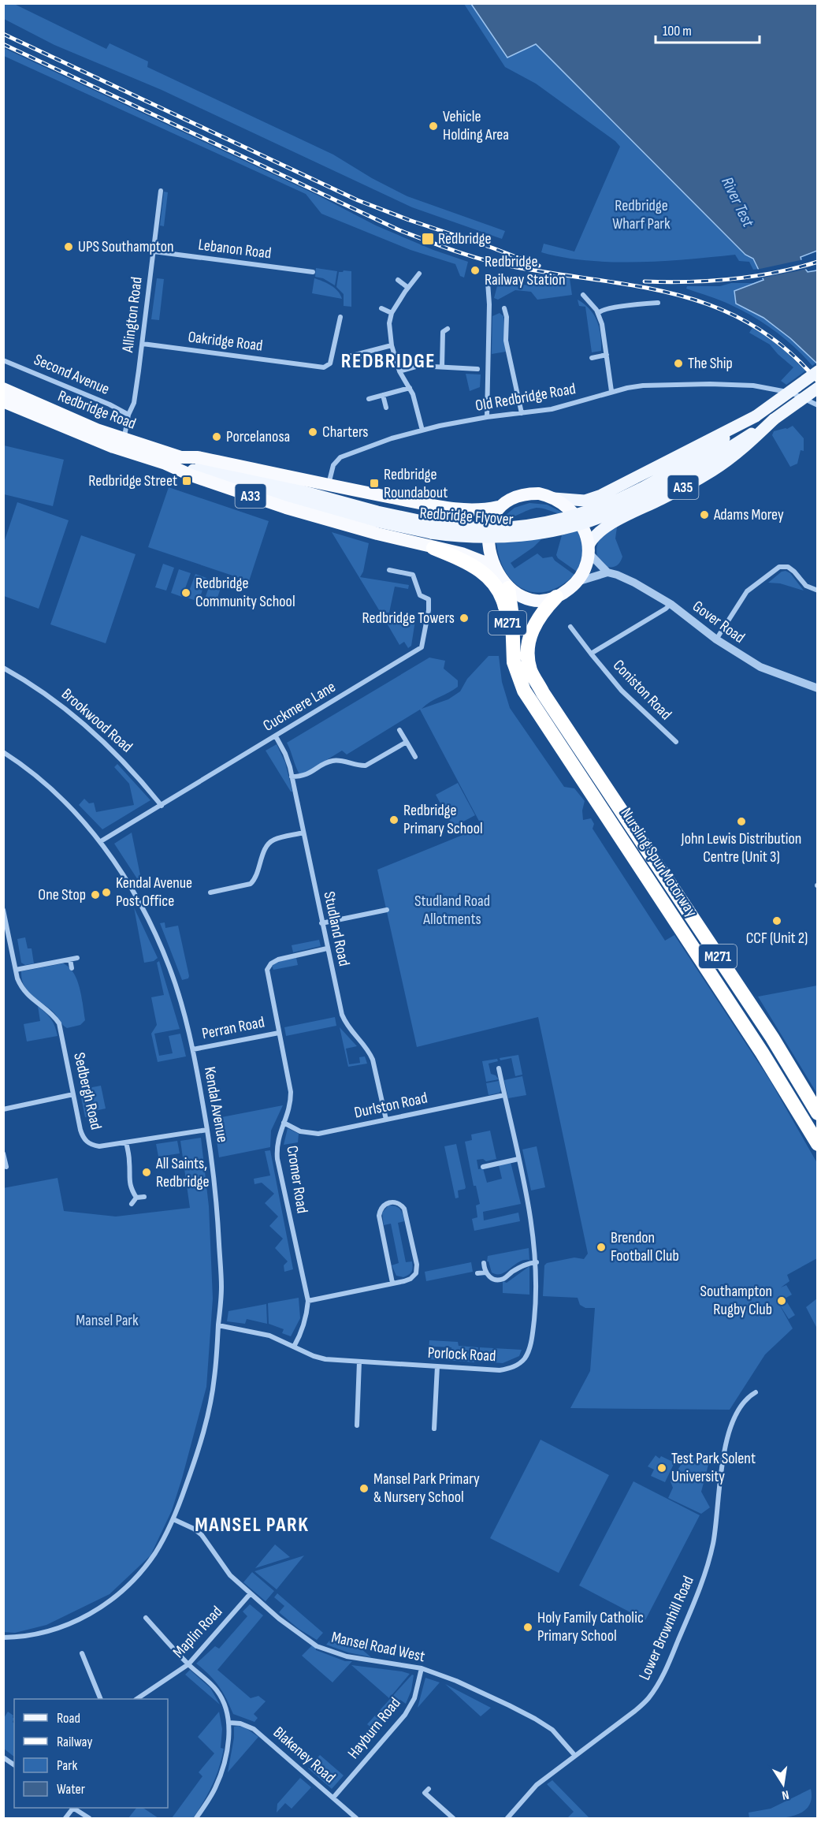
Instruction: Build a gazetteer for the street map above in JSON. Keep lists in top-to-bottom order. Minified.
{"streets":{"highway":["Redbridge Road","A33","M271","Nursling Spur Motorway"],"main road":["A35","Redbridge Flyover"],"street":["Lebanon Road","Allington Road","Oakridge Road","Second Avenue","Old Redbridge Road","Gover Road","Coniston Road","Cuckmere Lane","Brookwood Road","Studland Road","Perran Road","Sedbergh Road","Kendal Avenue","Durlston Road","Cromer Road","Porlock Road","Lower Brownhill Road","Maplin Road","Mansel Road West","Hayburn Road","Blakeney Road"]},"crossings":[["Lebanon Road","Allington Road"],["Allington Road","Oakridge Road"],["Allington Road","Second Avenue"],["Allington Road","Redbridge Road"],["Old Redbridge Road","A33"],["Redbridge Road","A33"],["Redbridge Road","Redbridge Flyover"],["A35","A33"],["A35","Redbridge Flyover"],["A35","Gover Road"],["A35","Nursling Spur Motorway"],["A33","Redbridge Flyover"],["A33","Gover Road"],["A33","M271"],["A33","Nursling Spur Motorway"],["Gover Road","Coniston Road"],["Gover Road","Nursling Spur Motorway"],["M271","Nursling Spur Motorway"],["Cuckmere Lane","Brookwood Road"],["Cuckmere Lane","Studland Road"],["Cuckmere Lane","Kendal Avenue"],["Studland Road","Durlston Road"],["Studland Road","Cromer Road"],["Perran Road","Kendal Avenue"],["Perran Road","Cromer Road"],["Sedbergh Road","Kendal Avenue"],["Kendal Avenue","Porlock Road"],["Kendal Avenue","Mansel Road West"],["Durlston Road","Cromer Road"],["Durlston Road","Porlock Road"],["Cromer Road","Porlock Road"],["Lower Brownhill Road","Mansel Road West"],["Maplin Road","Mansel Road West"],["Mansel Road West","Hayburn Road"],["Hayburn Road","Blakeney Road"]],"districts":["REDBRIDGE","MANSEL PARK"],"water":["River Test"],"parks":["Redbridge Wharf Park","Studland Road Allotments","Mansel Park"],"places":{"other":["Vehicle Holding Area","UPS Southampton","Redbridge Railway Station","The Ship","Charters","Porcelanosa","Adams Morey","Redbridge Community School","Redbridge Towers","Redbridge Primary School","John Lewis Distribution Centre (Unit 3)","Kendal Avenue Post Office","One Stop","CCF (Unit 2)","All Saints, Redbridge","Brendon Football Club","Southampton Rugby Club","Test Park Solent University","Mansel Park Primary & Nursery School","Holy Family Catholic Primary School"],"transit":["Redbridge","Redbridge Street","Redbridge Roundabout"]},"legend":["Road","Railway","Park","Water"],"scale_bar":"100 m","north":"bottom"}
